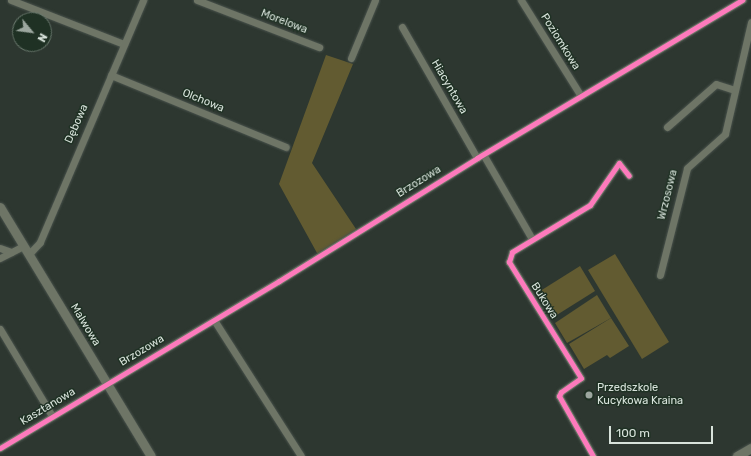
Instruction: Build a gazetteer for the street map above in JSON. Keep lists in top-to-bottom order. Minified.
{"streets":{"street":["Morelowa","Poziomkowa","Hiacyntowa","Olchowa","Dębowa","Brzozowa","Wrzosowa","Bukowa","Malwowa","Kasztanowa"]},"crossings":[["Poziomkowa","Brzozowa"],["Hiacyntowa","Brzozowa"],["Olchowa","Dębowa"],["Dębowa","Malwowa"],["Brzozowa","Malwowa"],["Brzozowa","Kasztanowa"],["Malwowa","Kasztanowa"]],"places":["Przedszkole Kucykowa Kraina"],"scale_bar":"100 m","north":"bottom right"}
